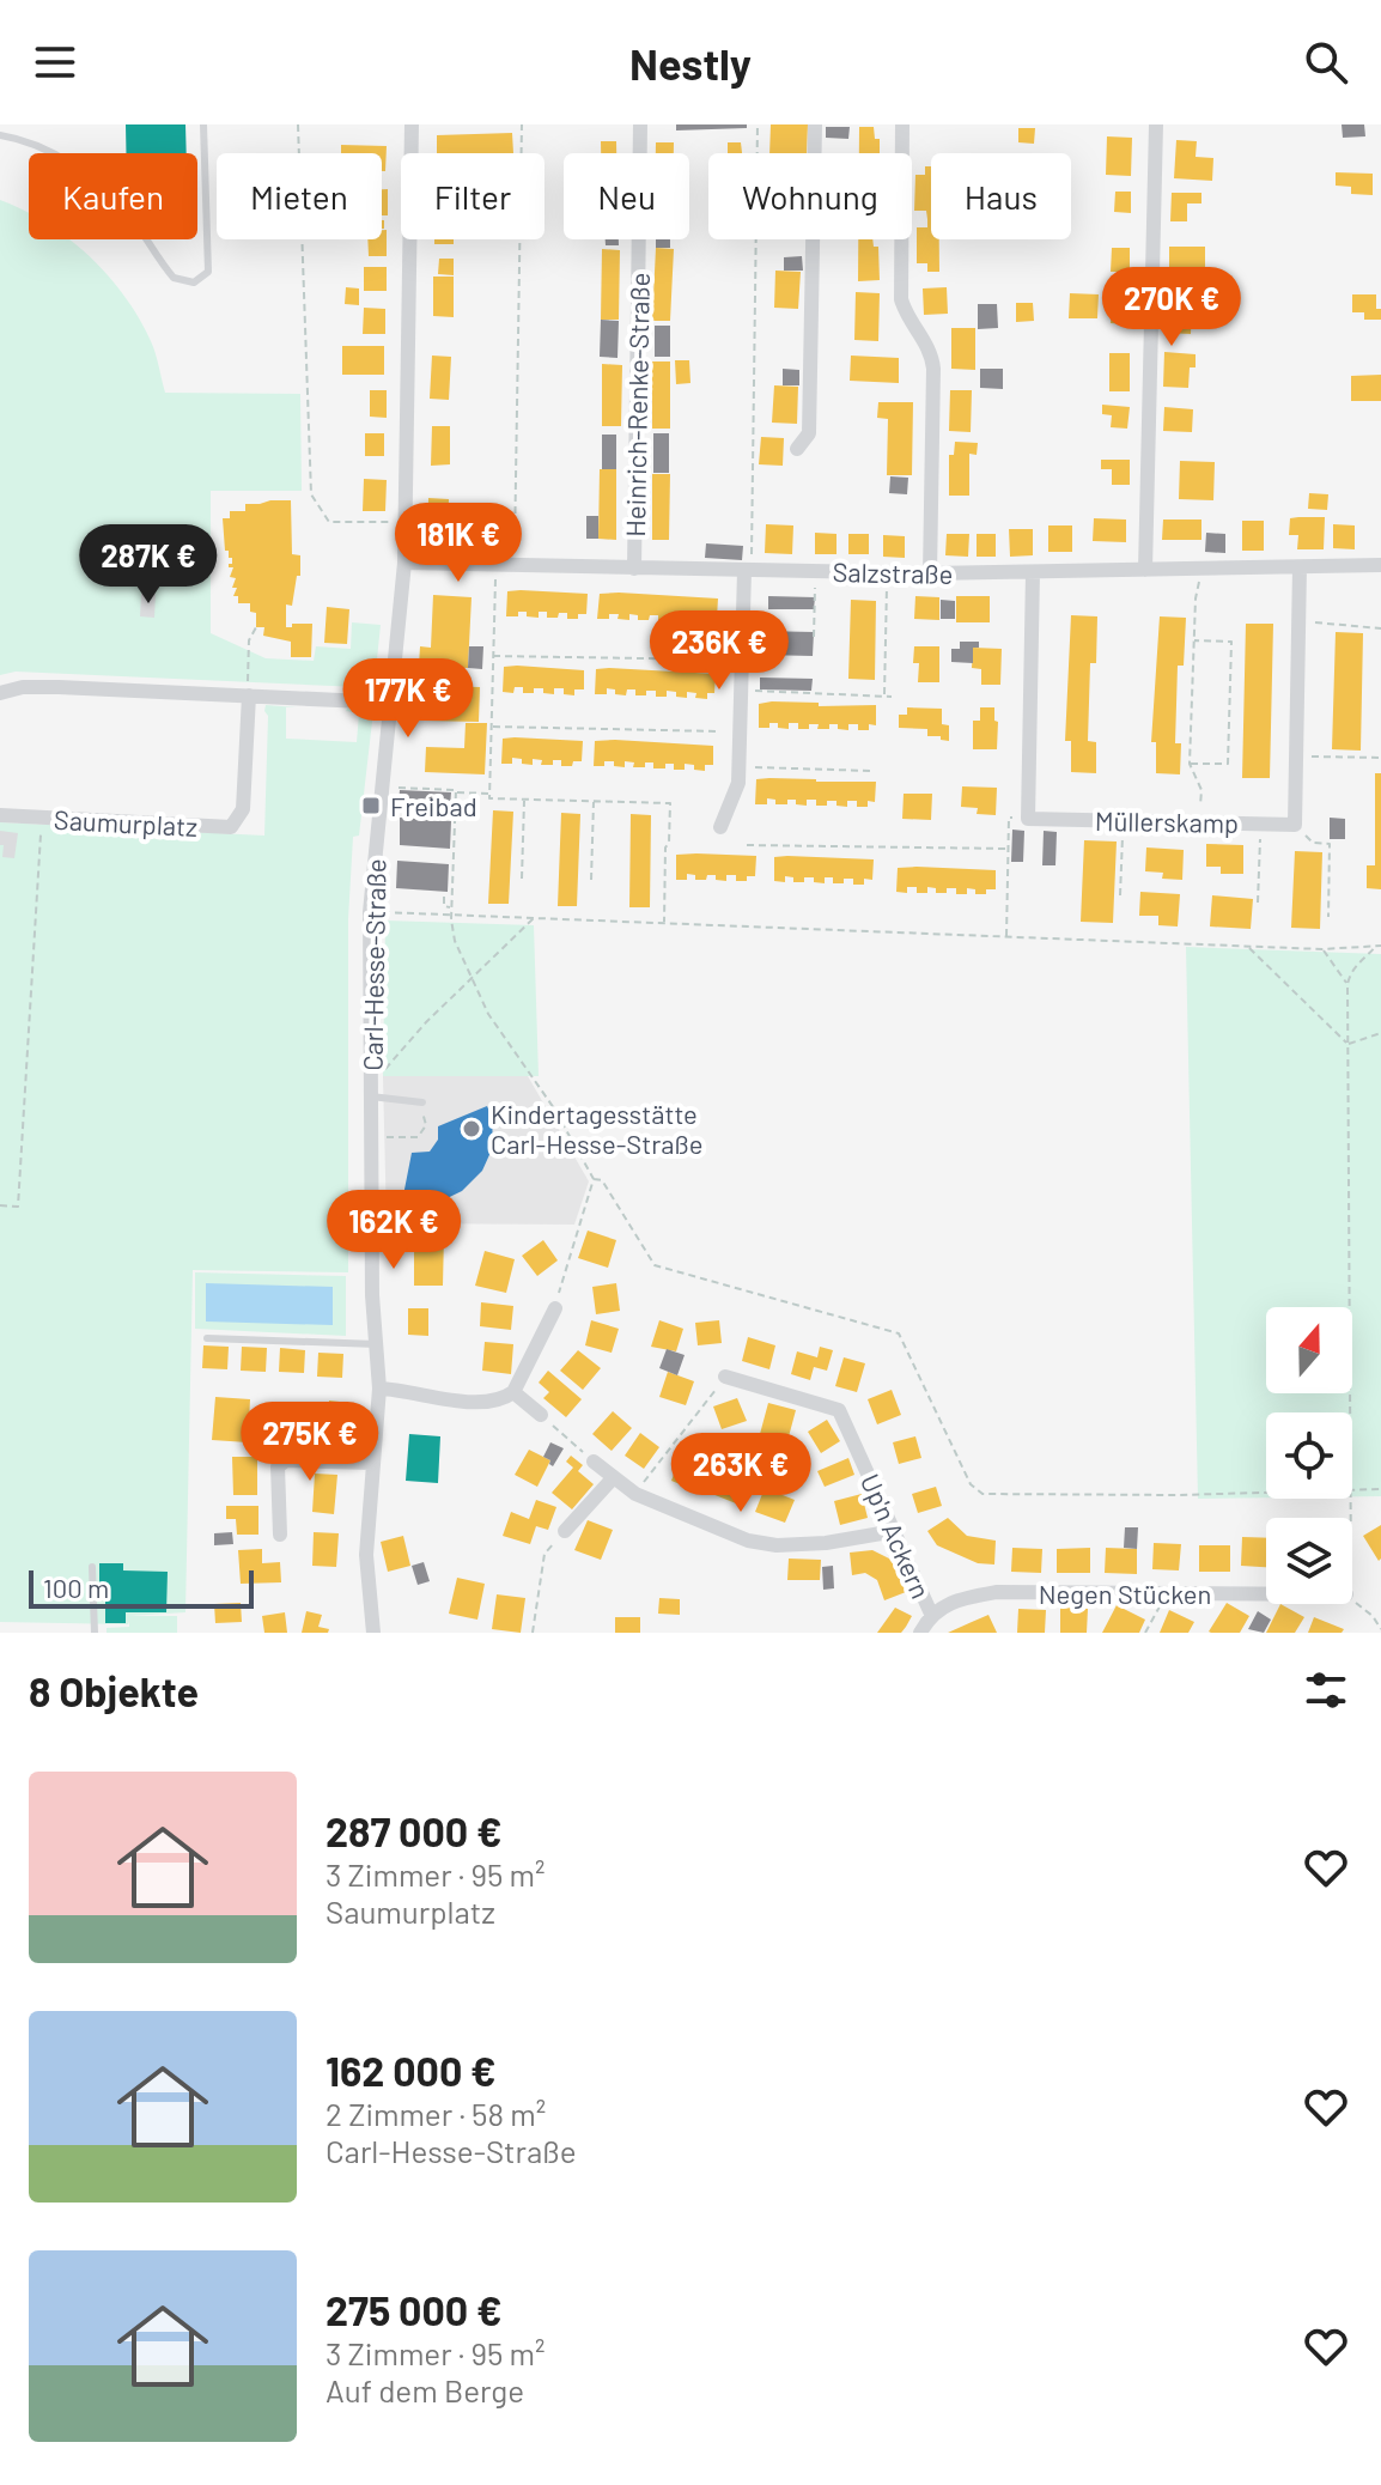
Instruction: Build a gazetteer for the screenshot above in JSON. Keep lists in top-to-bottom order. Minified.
{"streets":{"street":["Heinrich-Renke-Straße","Salzstraße","Müllerskamp","Saumurplatz","Carl-Hesse-Straße","Up'n Ackern","Negen Stücken"]},"crossings":[["Heinrich-Renke-Straße","Salzstraße"],["Salzstraße","Müllerskamp"],["Salzstraße","Carl-Hesse-Straße"],["Up'n Ackern","Negen Stücken"]],"places":{"transit":["Freibad"],"other":["Kindertagesstätte Carl-Hesse-Straße"]},"scale_bar":"100 m","north":"top","page":{"header":"Nestly","chip":["Kaufen","Mieten","Filter","Neu","Wohnung","Haus"],"price":["270K €","181K €","287K €","236K €","177K €","162K €","275K €","263K €"],"scale":"100 m","heading":"8 Objekte","list":[{"name":"287 000 €","note":"3 Zimmer · 95 m² · Saumurplatz"},{"name":"162 000 €","note":"2 Zimmer · 58 m² · Carl-Hesse-Straße"},{"name":"275 000 €","note":"3 Zimmer · 95 m² · Auf dem Berge"}]}}
